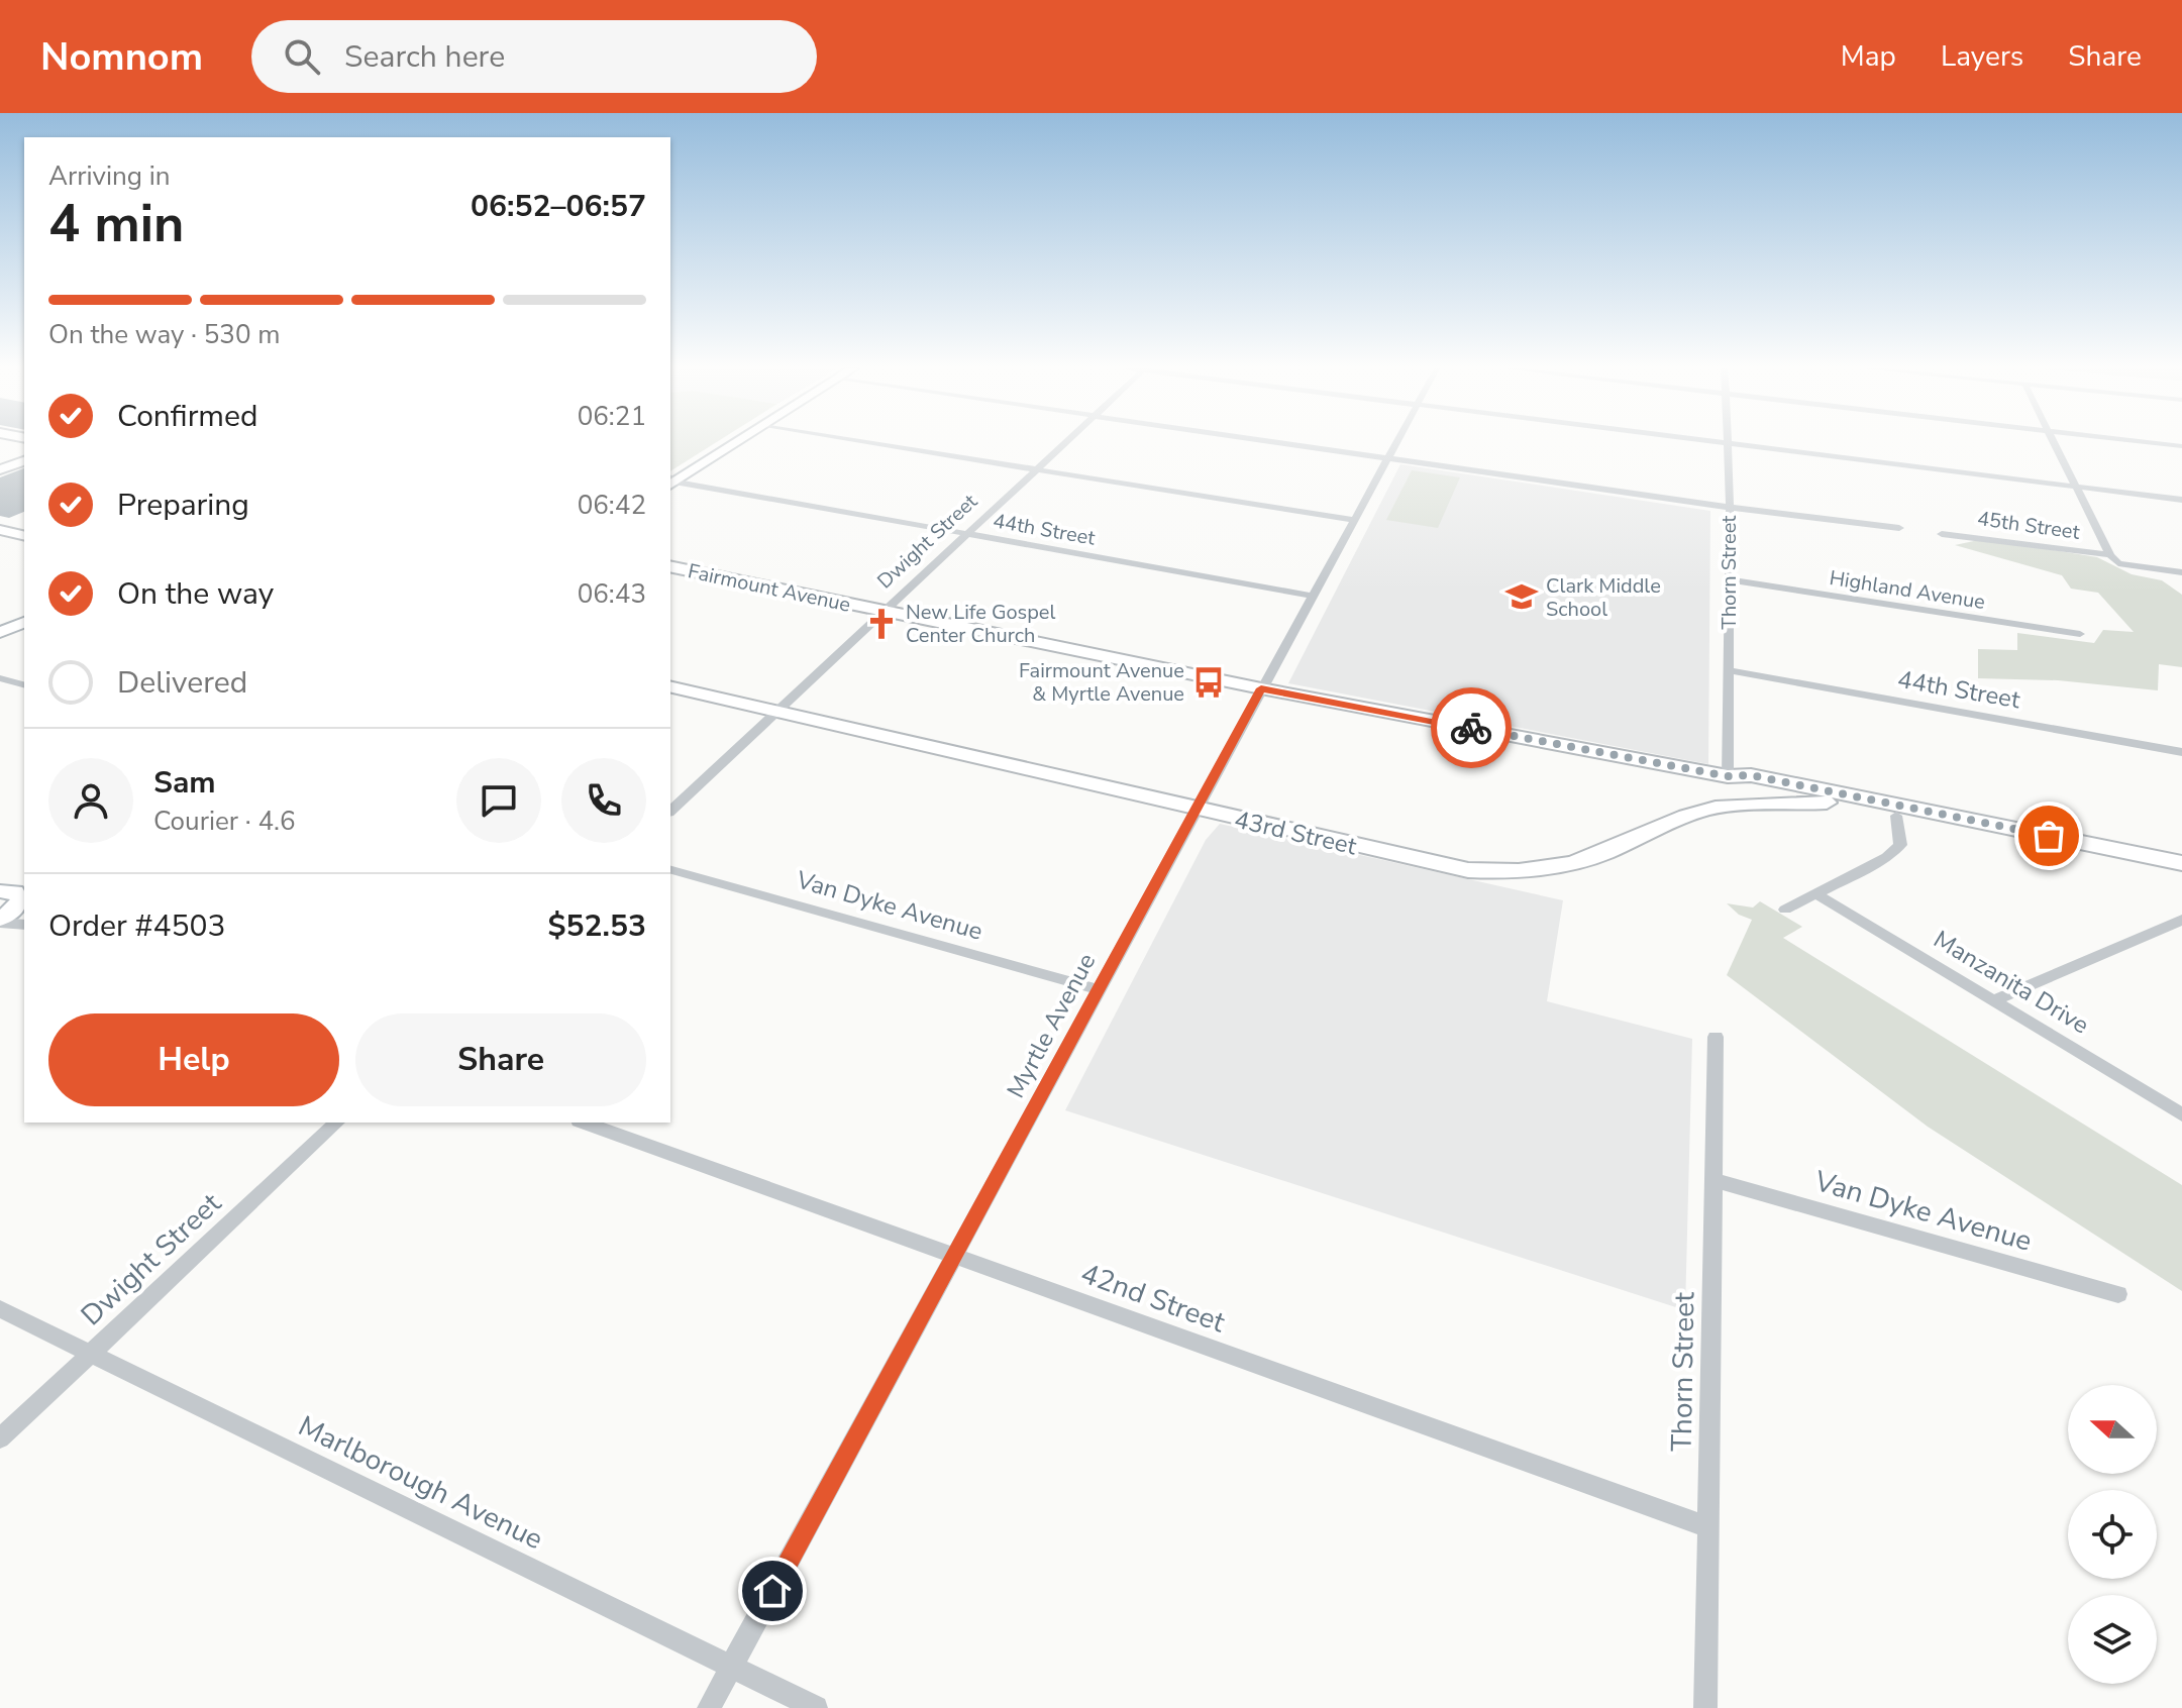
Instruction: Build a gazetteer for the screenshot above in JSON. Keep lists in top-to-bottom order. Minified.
{"streets":{"main road":["Fairmount Avenue","43rd Street"],"street":["45th Street","44th Street","Dwight Street","Thorn Street","Highland Avenue","Van Dyke Avenue","Manzanita Drive","Myrtle Avenue","42nd Street","Marlborough Avenue"]},"crossings":[["44th Street","Dwight Street"],["44th Street","Thorn Street"],["44th Street","Myrtle Avenue"],["Dwight Street","Fairmount Avenue"],["Dwight Street","43rd Street"],["Dwight Street","Marlborough Avenue"],["Thorn Street","Fairmount Avenue"],["Thorn Street","Highland Avenue"],["Thorn Street","Van Dyke Avenue"],["Thorn Street","42nd Street"],["Fairmount Avenue","43rd Street"],["Fairmount Avenue","Myrtle Avenue"],["43rd Street","Myrtle Avenue"],["Van Dyke Avenue","Myrtle Avenue"],["Myrtle Avenue","42nd Street"],["Myrtle Avenue","Marlborough Avenue"]],"places":{"school or university":["Clark Middle School"],"church":["New Life Gospel Center Church"],"bus stop":["Fairmount Avenue & Myrtle Avenue"]},"north":"left","page":{"header":"Nomnom","search":"Search here","nav":["Map","Layers","Share"],"heading":["4 min","Arriving in","06:52–06:57"],"panel":["Sam","Courier · 4.6","Order #4503","$52.53"],"bar":"On the way · 530 m","list":[["Confirmed","06:21"],["Preparing","06:42"],["On the way","06:43"],"Delivered"],"buttons":["Help","Share"]}}
